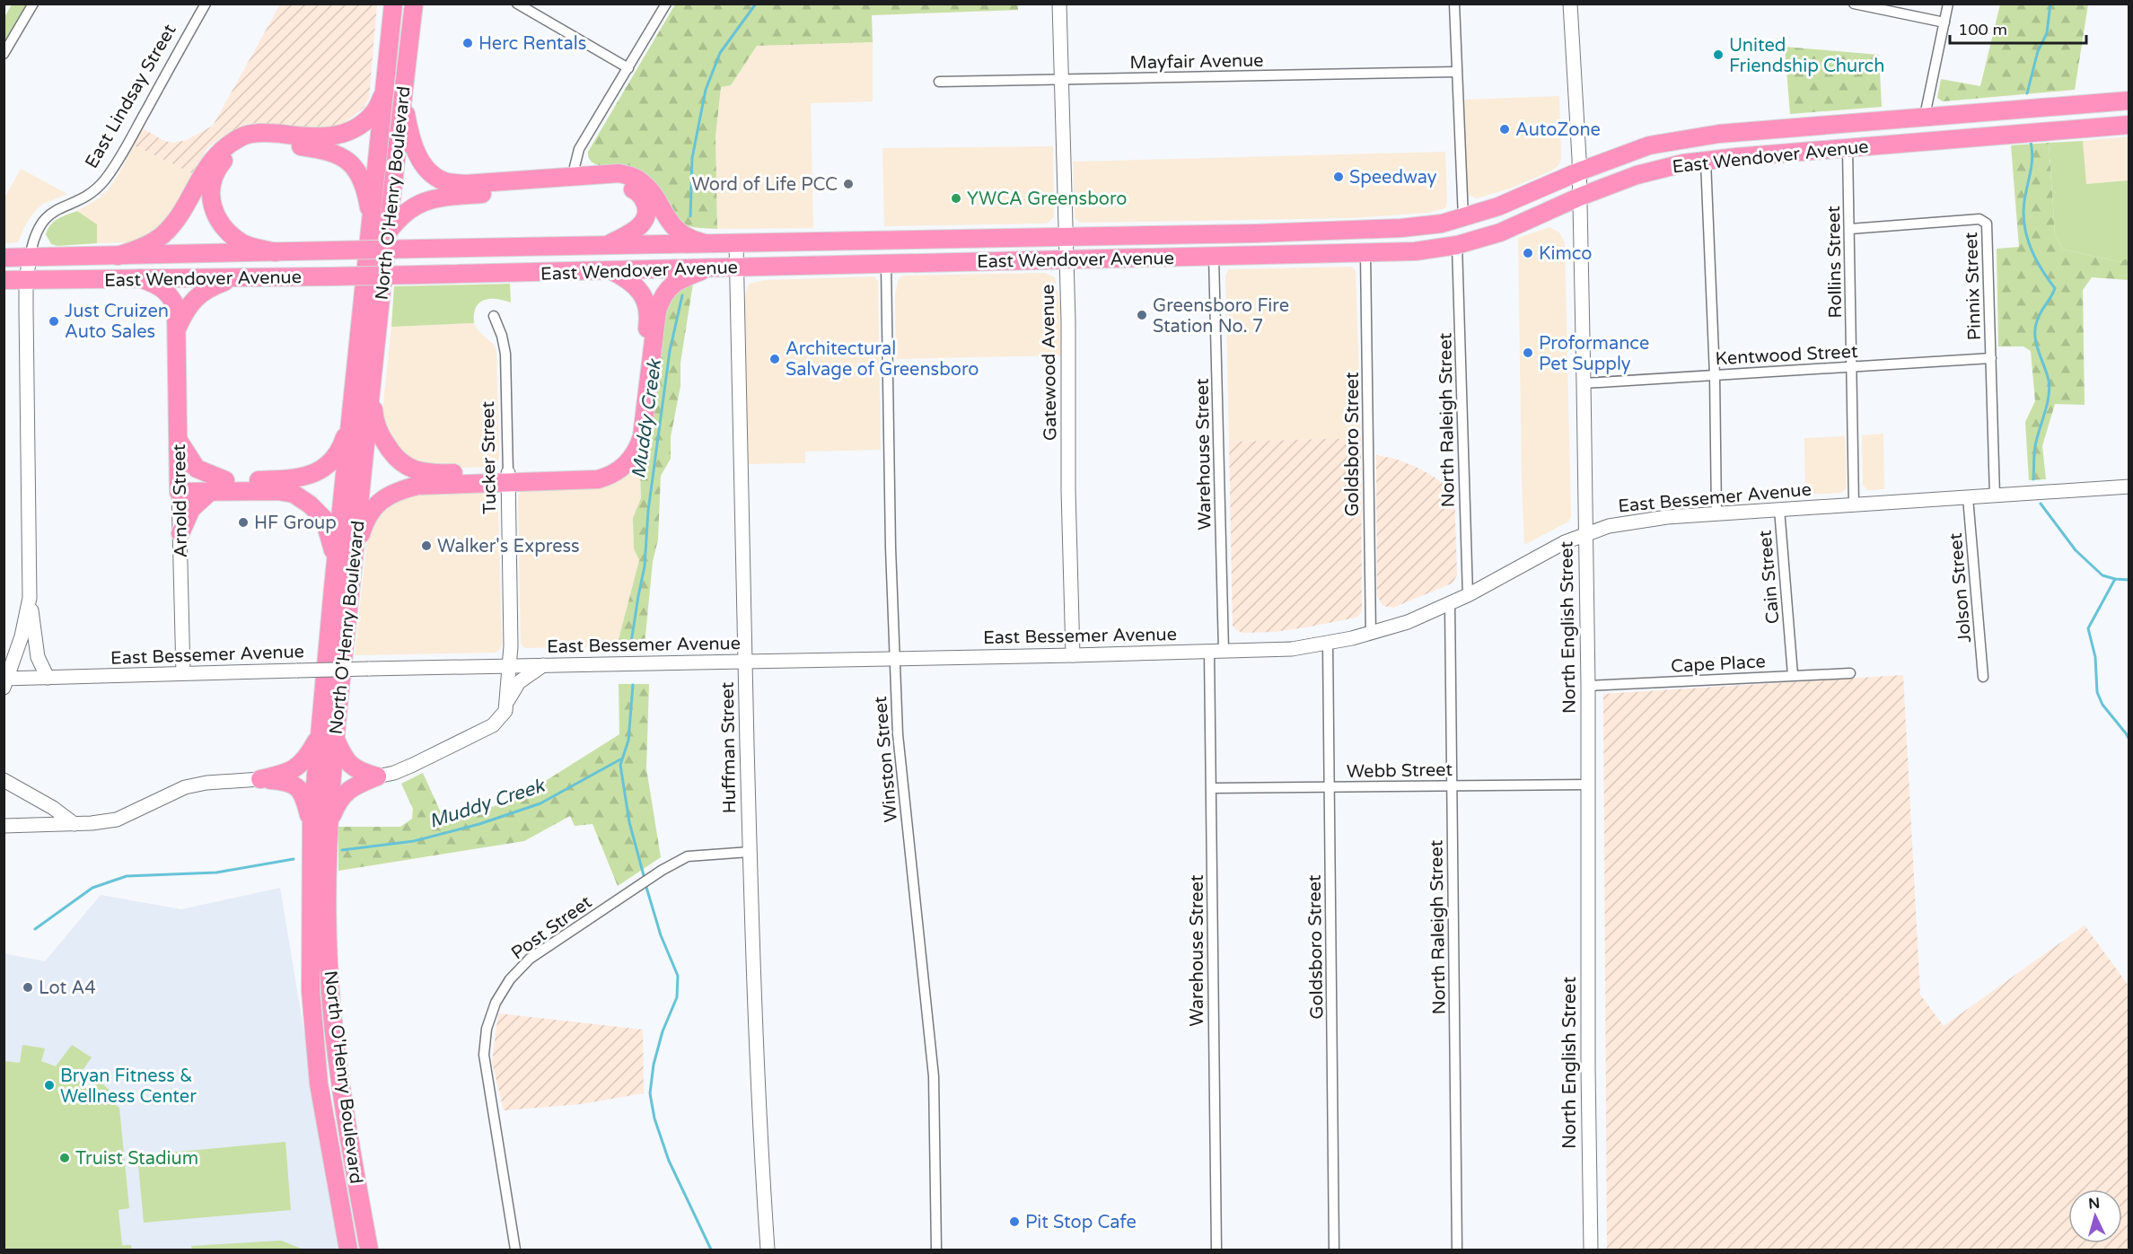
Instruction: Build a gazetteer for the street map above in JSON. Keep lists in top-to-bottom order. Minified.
{"streets":{"highway":["East Wendover Avenue","North O'Henry Boulevard","Arnold Street"],"main road":["East Lindsay Street","Gatewood Avenue","Tucker Street","East Bessemer Avenue","North English Street","Huffman Street"],"street":["Mayfair Avenue","Rollins Street","Pinnix Street","Kentwood Street","North Raleigh Street","Goldsboro Street","Warehouse Street","Cain Street","Jolson Street","Cape Place","Winston Street","Webb Street","Post Street"]},"crossings":[["Mayfair Avenue","Gatewood Avenue"],["East Lindsay Street","East Wendover Avenue"],["East Lindsay Street","East Bessemer Avenue"],["East Wendover Avenue","Rollins Street"],["East Wendover Avenue","Gatewood Avenue"],["East Wendover Avenue","North Raleigh Street"],["East Wendover Avenue","Goldsboro Street"],["East Wendover Avenue","Warehouse Street"],["East Wendover Avenue","Arnold Street"],["East Wendover Avenue","North English Street"],["East Wendover Avenue","Huffman Street"],["East Wendover Avenue","Winston Street"],["Rollins Street","Pinnix Street"],["Rollins Street","Kentwood Street"],["Rollins Street","East Bessemer Avenue"],["Pinnix Street","Kentwood Street"],["Kentwood Street","North English Street"],["Gatewood Avenue","East Bessemer Avenue"],["North Raleigh Street","East Bessemer Avenue"],["North Raleigh Street","Webb Street"],["Goldsboro Street","East Bessemer Avenue"],["Goldsboro Street","Webb Street"],["Warehouse Street","East Bessemer Avenue"],["Warehouse Street","Webb Street"],["Tucker Street","East Bessemer Avenue"],["East Bessemer Avenue","Arnold Street"],["East Bessemer Avenue","Cain Street"],["East Bessemer Avenue","Jolson Street"],["East Bessemer Avenue","North English Street"],["East Bessemer Avenue","Huffman Street"],["East Bessemer Avenue","Winston Street"],["Cain Street","Cape Place"],["North English Street","Cape Place"],["North English Street","Webb Street"],["Huffman Street","Post Street"]],"water":["Muddy Creek"],"places":["Herc Rentals","United Friendship Church","AutoZone","Speedway","Word of Life PCC","YWCA Greensboro","Kimco","Greensboro Fire Station No. 7","Just Cruizen Auto Sales","Proformance Pet Supply","Architectural Salvage of Greensboro","HF Group","Walker's Express","Lot A4","Bryan Fitness & Wellness Center","Truist Stadium","Pit Stop Cafe"],"scale_bar":"100 m","north":"top"}
